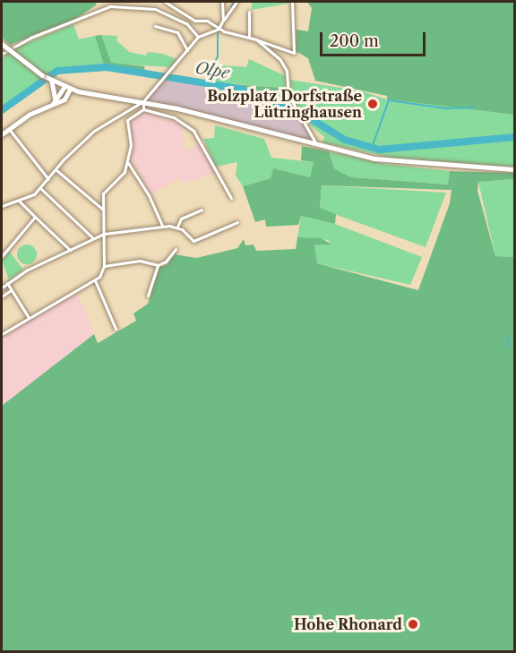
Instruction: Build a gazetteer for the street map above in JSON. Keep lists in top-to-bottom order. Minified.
{"water":["Olpe"],"places":["Bolzplatz Dorfstraße Lütringhausen","Hohe Rhonard"],"scale_bar":"200 m"}
